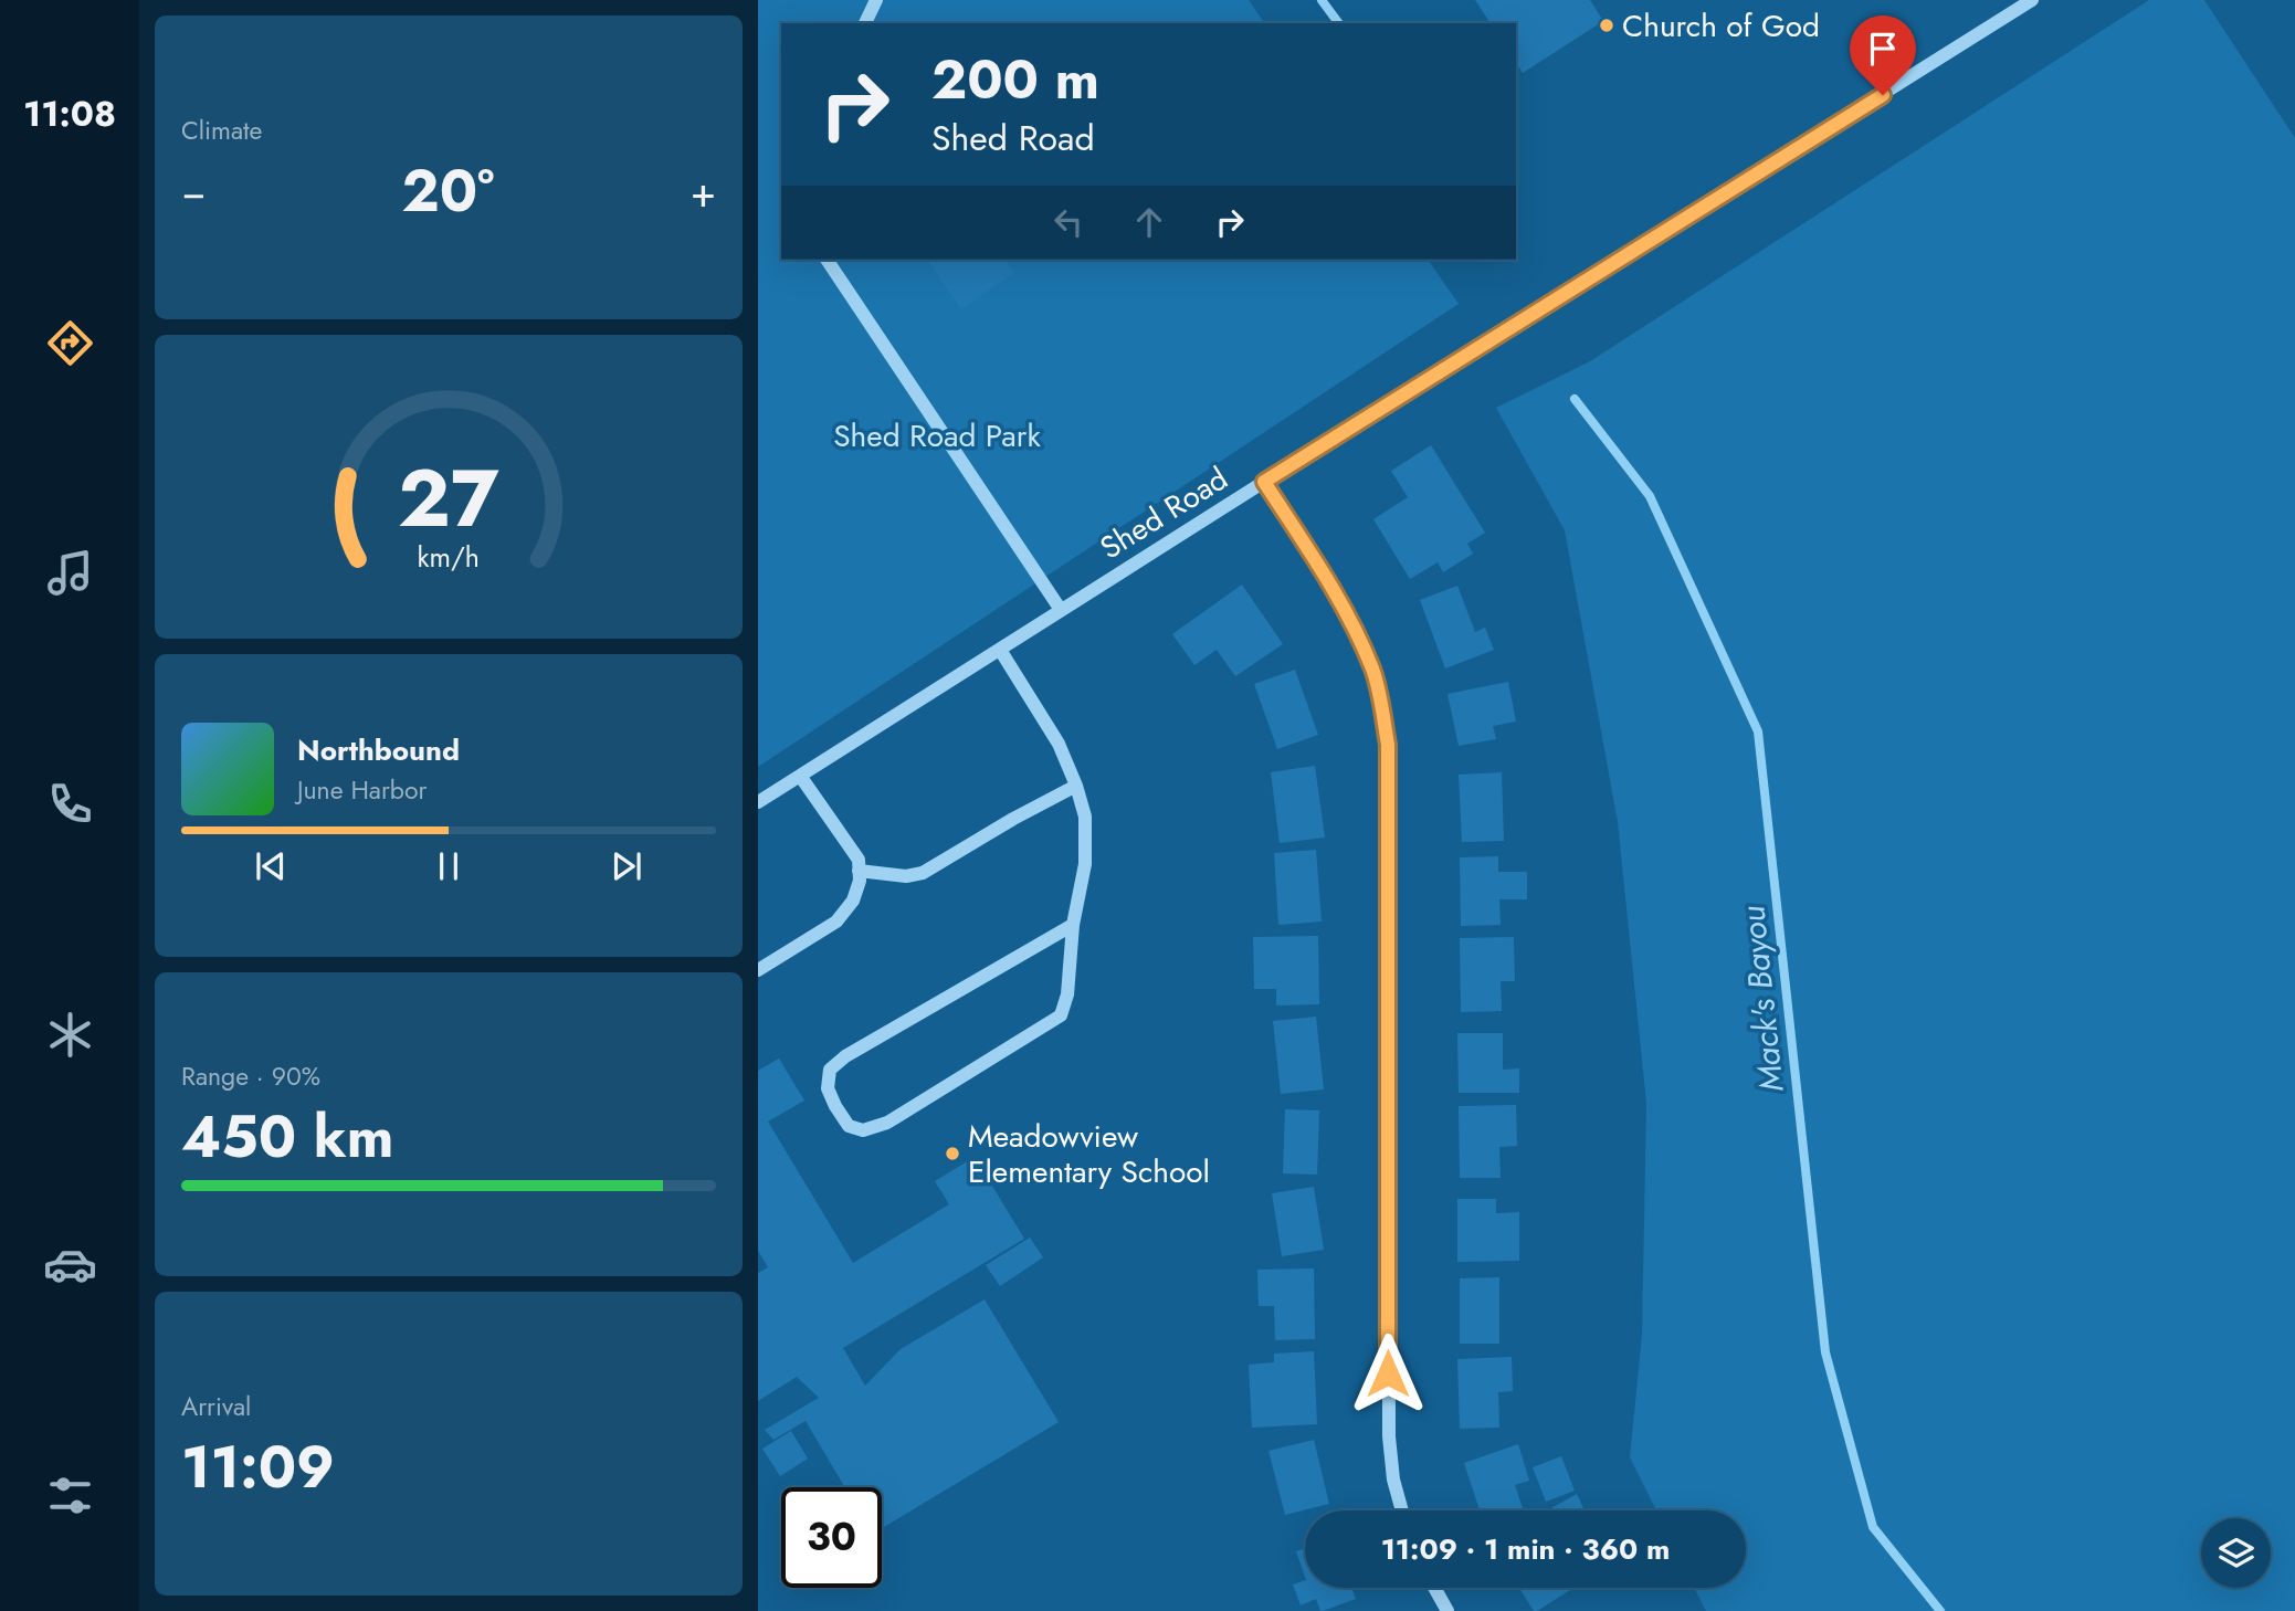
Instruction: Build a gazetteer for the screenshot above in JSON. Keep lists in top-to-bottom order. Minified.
{"streets":{"street":["Shed Road"]},"water":["Mack's Bayou"],"parks":["Shed Road Park"],"places":["Church of God","Meadowview Elementary School"],"page":{"tabs":"11:08","tile":["Climate",["Range · 90%","450 km"],["Arrival","11:09"]],"turn":["200 m","Shed Road"],"heat":["−","20°","+"],"song":["Northbound","June Harbor"],"limit":"30","trip":"11:09 · 1 min · 360 m","gauge":["27","km/h"]}}
